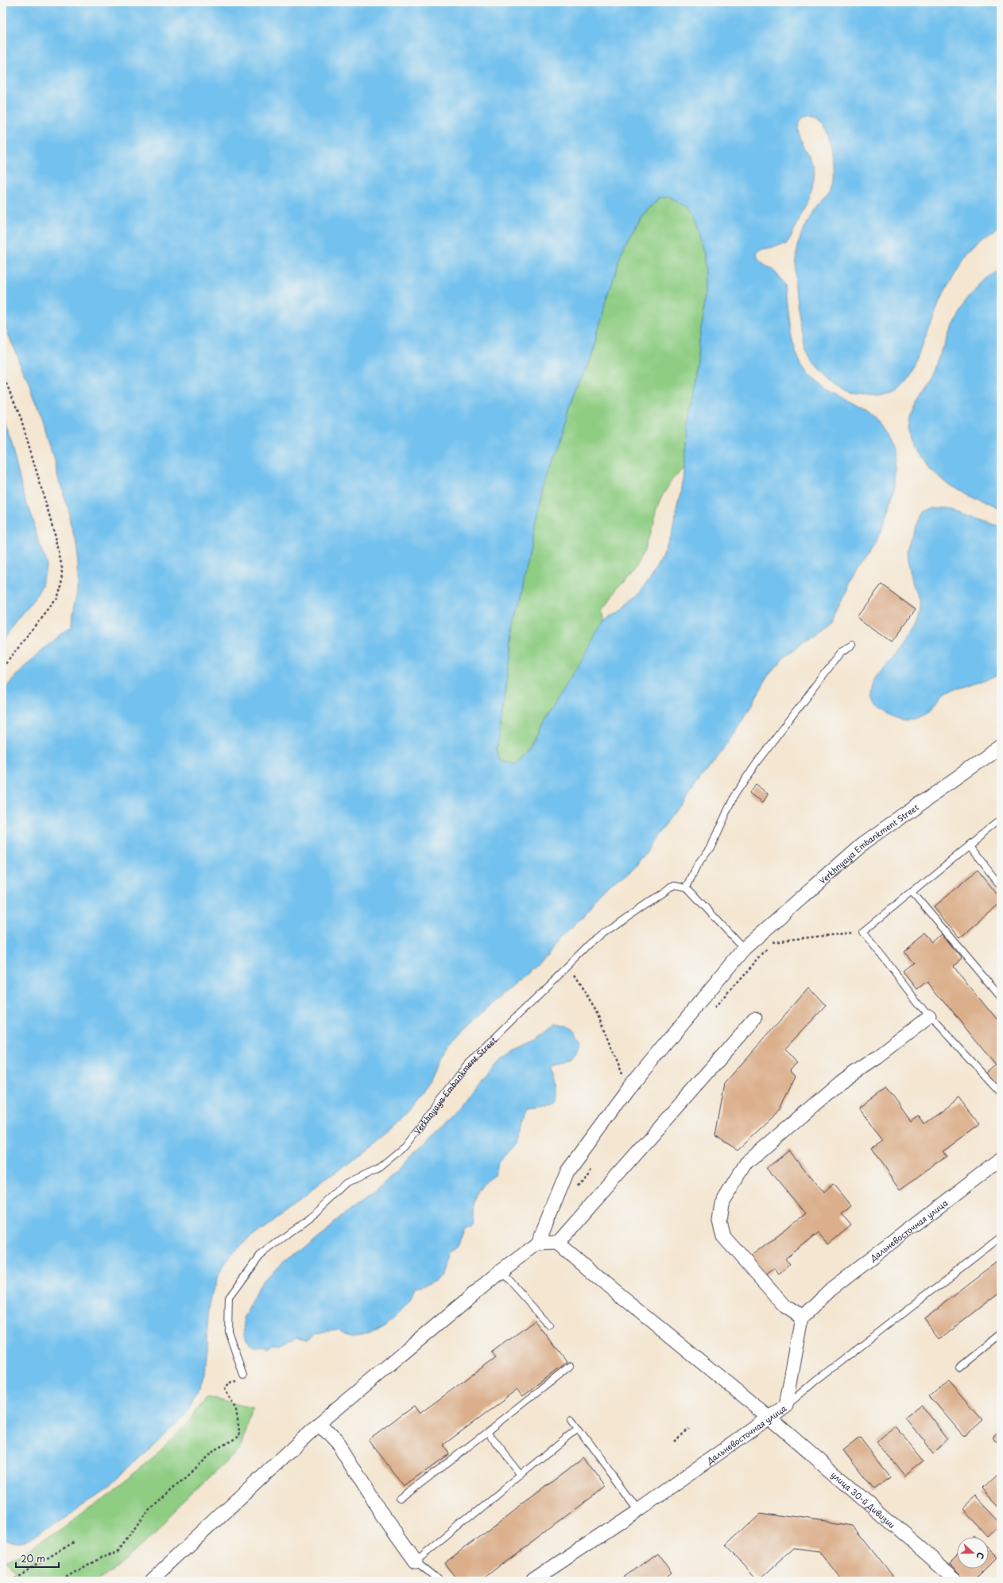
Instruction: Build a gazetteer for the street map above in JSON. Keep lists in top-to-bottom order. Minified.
{"streets":{"street":["Verkhnyaya Embankment Street","Дальневосточная улица","улица 30-й Дивизии"]},"crossings":[["Дальневосточная улица","улица 30-й Дивизии"]],"scale_bar":"20 m","north":"right"}
